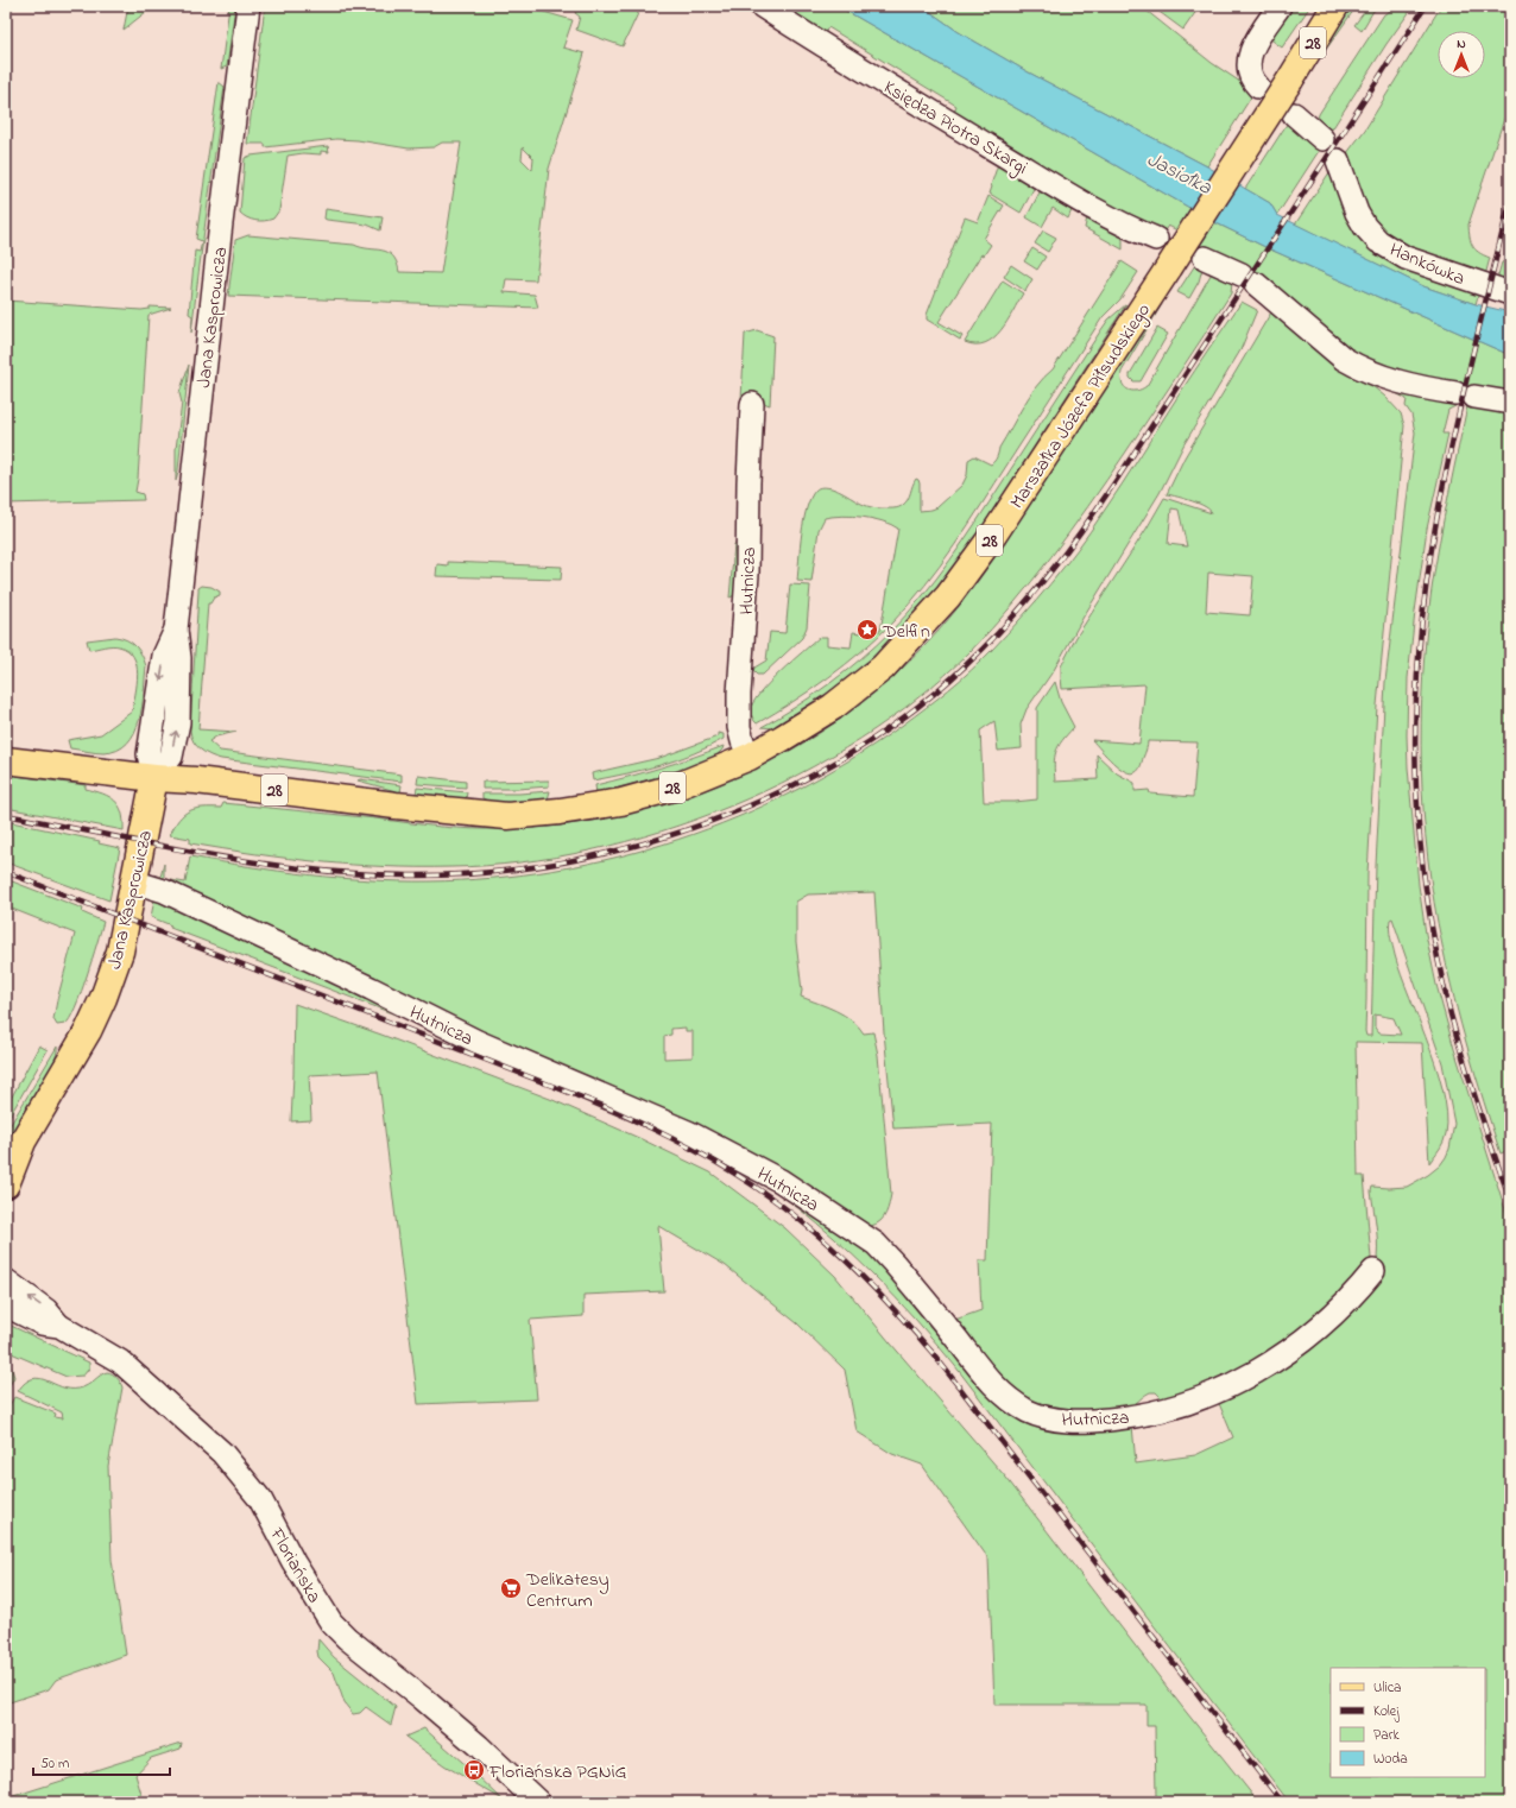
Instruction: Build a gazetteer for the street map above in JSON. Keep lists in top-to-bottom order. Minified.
{"streets":{"main road":["28","Jana Kasprowicza","Marszałka Józefa Piłsudskiego"],"street":["Księdza Piotra Skargi","Hankówka","Hutnicza","Floriańska"]},"crossings":[["Jana Kasprowicza","Marszałka Józefa Piłsudskiego"],["Jana Kasprowicza","Hutnicza"],["Marszałka Józefa Piłsudskiego","Hutnicza"]],"water":["Jasiołka"],"places":{"place":["Delfin"],"supermarket":["Delikatesy Centrum"],"bus stop":["Floriańska PGNiG"]},"legend":["Ulica","Kolej","Park","Woda"],"scale_bar":"50 m","north":"top"}
